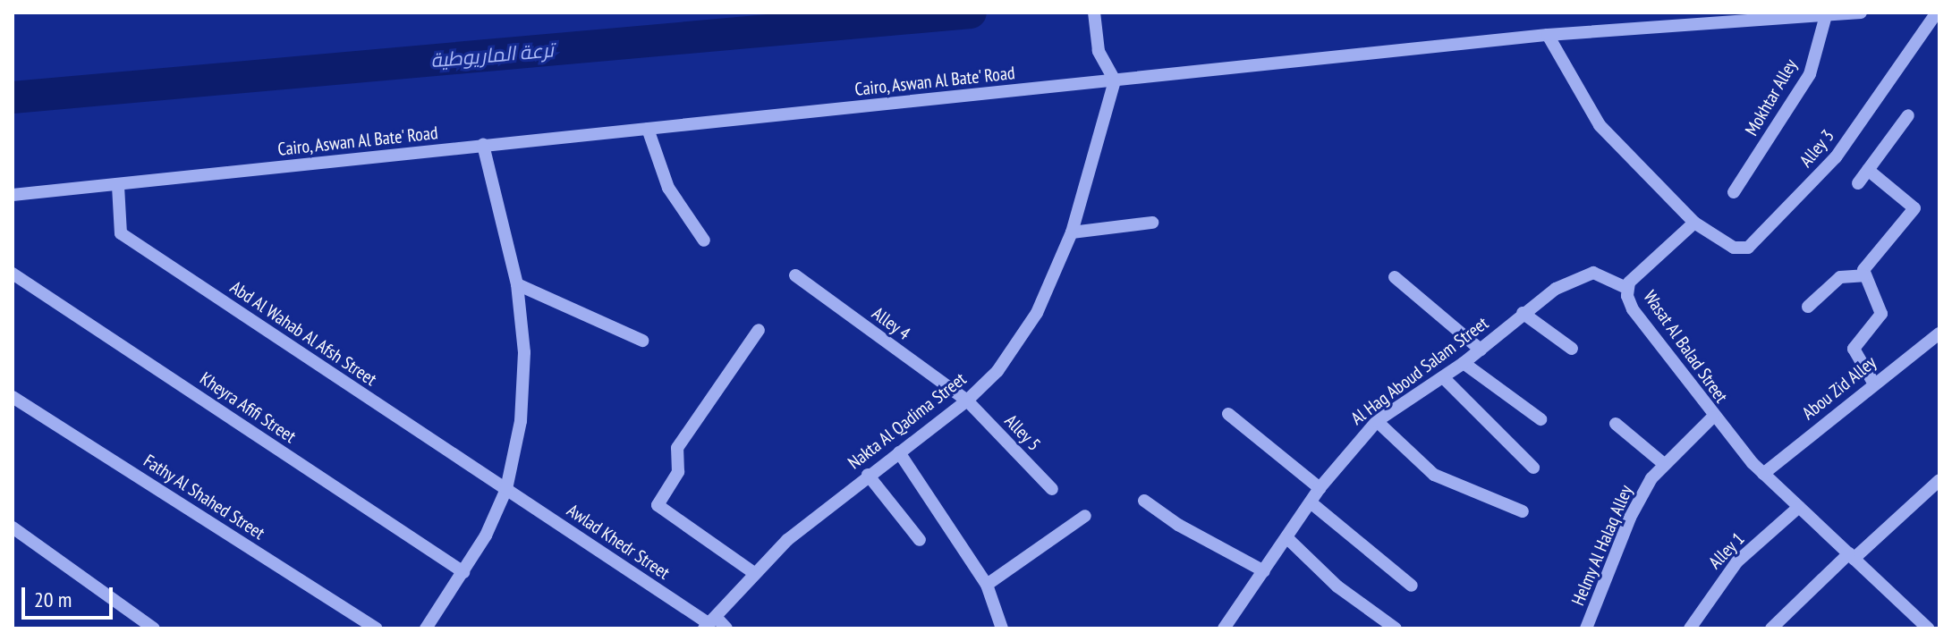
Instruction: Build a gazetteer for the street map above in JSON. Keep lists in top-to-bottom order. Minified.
{"streets":{"street":["Cairo, Aswan Al Bate' Road","Mokhtar Alley","Alley 3","Alley 4","Abd Al Wahab Al Afsh Street","Wasat Al Balad Street","Al Hag Aboud Salam Street","Abou Zid Alley","Kheyra Afifi Street","Nakta Al Qadima Street","Alley 5","Fathy Al Shahed Street","Awlad Khedr Street","Helmy Al Halaq Alley","Alley 1"]},"crossings":[["Cairo, Aswan Al Bate' Road","Mokhtar Alley"],["Cairo, Aswan Al Bate' Road","Abd Al Wahab Al Afsh Street"],["Cairo, Aswan Al Bate' Road","Nakta Al Qadima Street"],["Alley 3","Wasat Al Balad Street"],["Alley 4","Nakta Al Qadima Street"],["Alley 4","Alley 5"],["Abd Al Wahab Al Afsh Street","Awlad Khedr Street"],["Wasat Al Balad Street","Al Hag Aboud Salam Street"],["Wasat Al Balad Street","Abou Zid Alley"],["Wasat Al Balad Street","Helmy Al Halaq Alley"],["Wasat Al Balad Street","Alley 1"],["Nakta Al Qadima Street","Alley 5"],["Nakta Al Qadima Street","Awlad Khedr Street"]],"water":["ترعة الماريوطية"],"scale_bar":"20 m"}
